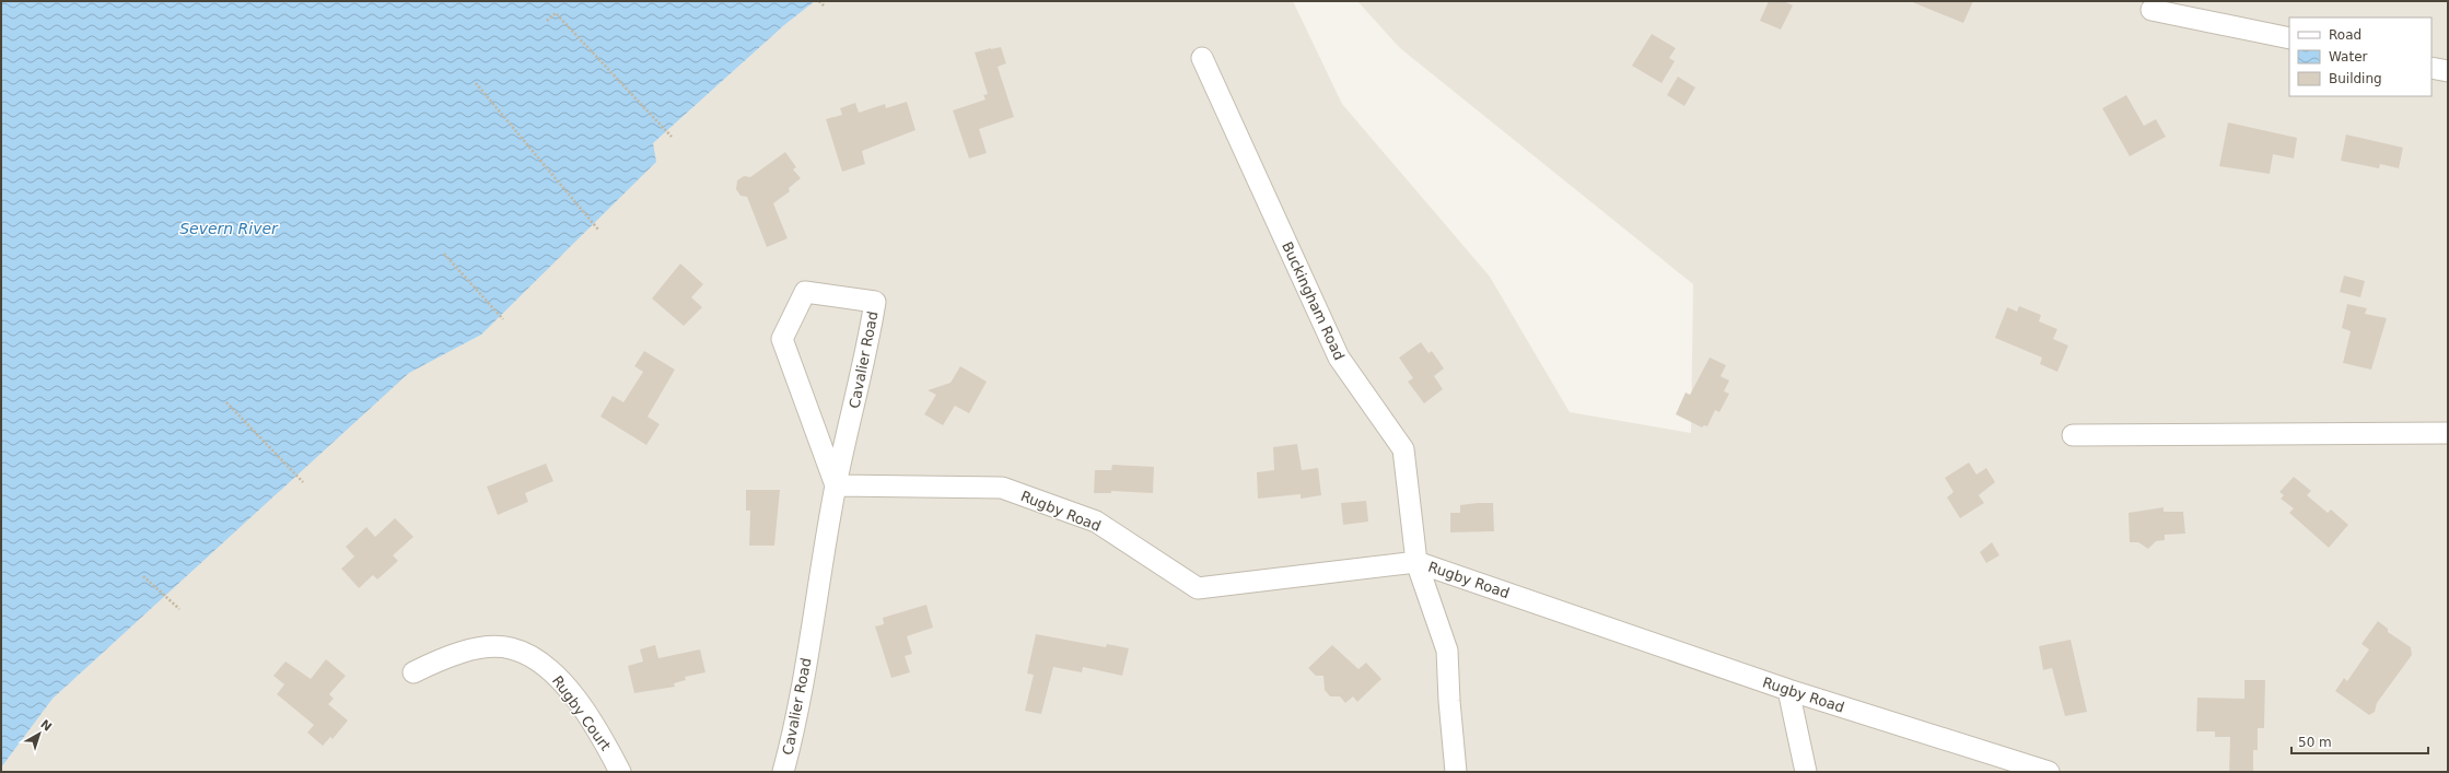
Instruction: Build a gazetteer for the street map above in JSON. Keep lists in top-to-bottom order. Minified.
{"streets":{"street":["Buckingham Road","Cavalier Road","Rugby Road","Rugby Court"]},"crossings":[["Buckingham Road","Rugby Road"],["Cavalier Road","Rugby Road"]],"water":["Severn River"],"legend":["Road","Water","Building"],"scale_bar":"50 m","north":"top right"}
